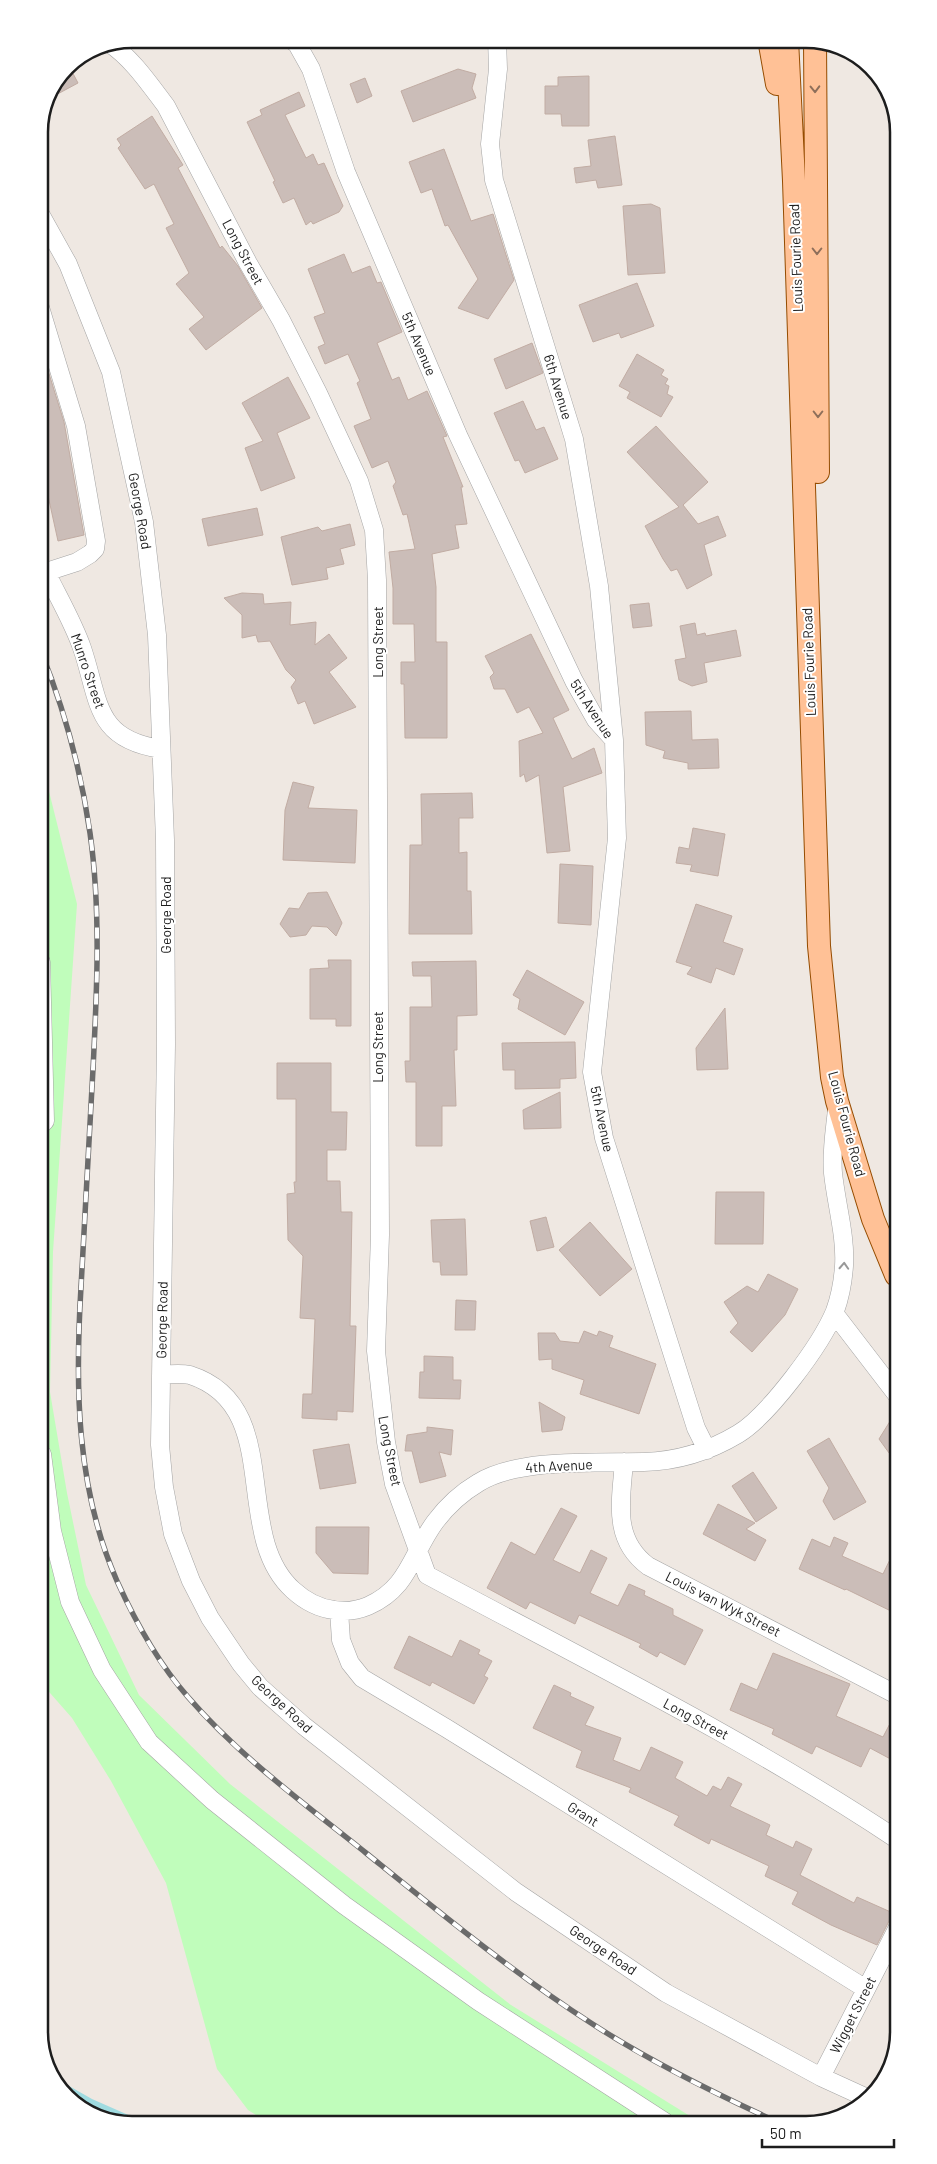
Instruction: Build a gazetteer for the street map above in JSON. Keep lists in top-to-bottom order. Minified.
{"streets":{"main road":["Louis Fourie Road"],"street":["Long Street","5th Avenue","6th Avenue","George Road","Munro Street","4th Avenue","Louis van Wyk Street","Grant","Wigget Street"]},"crossings":[["Long Street","4th Avenue"],["Louis Fourie Road","4th Avenue"],["5th Avenue","6th Avenue"],["5th Avenue","4th Avenue"],["George Road","Munro Street"],["George Road","4th Avenue"],["George Road","Wigget Street"],["4th Avenue","Louis van Wyk Street"],["4th Avenue","Grant"],["Grant","Wigget Street"]],"scale_bar":"50 m"}
